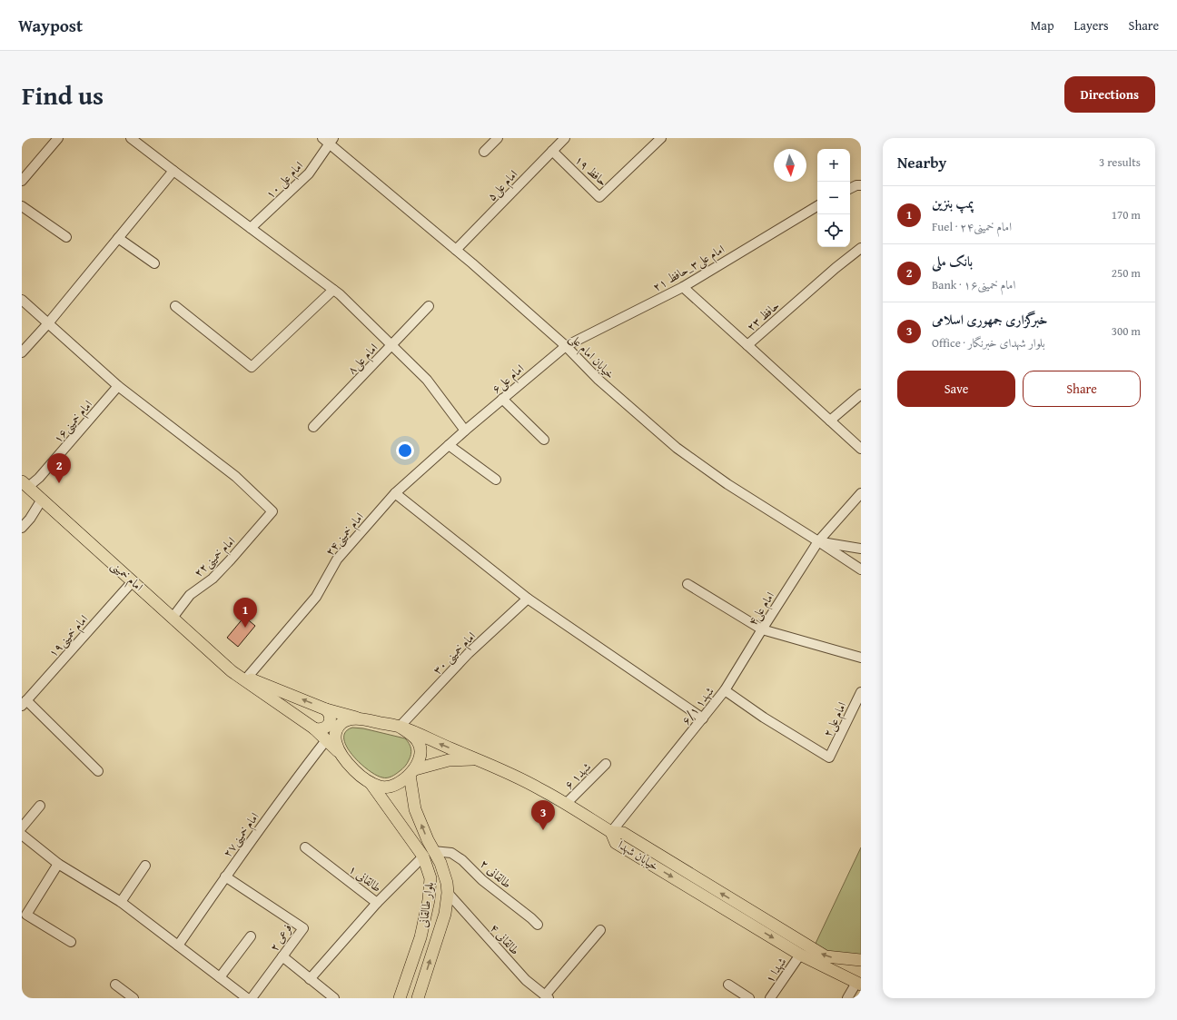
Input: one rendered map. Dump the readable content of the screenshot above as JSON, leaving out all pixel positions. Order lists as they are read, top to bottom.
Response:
{
  "streets": {
    "main road": ["امام خمینی", "خیابان شهدا", "بلوار طالقانی"],
    "street": [
      "حافظ ۱۹",
      "امام علی ۱۰",
      "امام علی۵",
      "امام علی۳_حافظ ۲۱",
      "حافظ ۲۳",
      "خیابان امام علی",
      "امام علی۸",
      "امام علی۶",
      "امام خمینی۱۶",
      "امام خمینی۲۴",
      "امام خمینی۲۲",
      "امام علی۴",
      "امام خمینی۱۹",
      "امام خمینی ۳۰",
      "شهد۱ ۶/۱",
      "امام علی۲",
      "شهد۱ ۶",
      "امام خمینی۲۷",
      "طالقانی ۲",
      "طالقانی ۱",
      "فرعی ۲",
      "طالقانی ۴",
      "شهدا ۱"
    ]
  },
  "crossings": [
    ["حافظ ۱۹", "امام علی۵"],
    ["امام علی ۱۰", "خیابان امام علی"],
    ["امام علی۵", "خیابان امام علی"],
    ["امام علی۳_حافظ ۲۱", "حافظ ۲۳"],
    ["امام علی۳_حافظ ۲۱", "خیابان امام علی"],
    ["امام علی۳_حافظ ۲۱", "امام علی۶"],
    ["خیابان امام علی", "امام علی۶"],
    ["خیابان امام علی", "امام علی۴"],
    ["امام علی۶", "امام خمینی۲۴"],
    ["امام خمینی۱۶", "امام خمینی۲۲"],
    ["امام خمینی۱۶", "امام خمینی"],
    ["امام خمینی۲۴", "امام خمینی"],
    ["امام خمینی۲۲", "امام خمینی"],
    ["امام خمینی", "امام خمینی۱۹"],
    ["امام خمینی", "امام خمینی ۳۰"],
    ["امام خمینی", "امام خمینی۲۷"],
    ["امام خمینی", "خیابان شهدا"],
    ["امام خمینی", "بلوار طالقانی"],
    ["امام علی۴", "شهد۱ ۶/۱"],
    ["امام خمینی ۳۰", "خیابان شهدا"],
    ["امام خمینی ۳۰", "بلوار طالقانی"],
    ["شهد۱ ۶/۱", "امام علی۲"],
    ["شهد۱ ۶/۱", "خیابان شهدا"],
    ["شهد۱ ۶", "خیابان شهدا"],
    ["امام خمینی۲۷", "فرعی ۲"],
    ["خیابان شهدا", "بلوار طالقانی"],
    ["خیابان شهدا", "شهدا ۱"],
    ["طالقانی ۲", "طالقانی ۱"],
    ["طالقانی ۲", "بلوار طالقانی"],
    ["طالقانی ۱", "بلوار طالقانی"],
    ["بلوار طالقانی", "طالقانی ۴"]
  ],
  "north": "bottom",
  "page": {
    "header": "Waypost",
    "nav": ["Map", "Layers", "Share"],
    "title": "Find us",
    "buttons": [
      "Directions",
      ["Save", "Share"]
    ],
    "heading": ["Nearby", "3 results"],
    "map_buttons": ["+", "−"],
    "list": [
      {
        "mark": "1",
        "name": "پمپ بنزین",
        "note": "Fuel · امام خمینی۲۴",
        "value": "170 m"
      },
      {
        "mark": "2",
        "name": "بانک ملی",
        "note": "Bank · امام خمینی۱۶",
        "value": "250 m"
      },
      {
        "mark": "3",
        "name": "خبرگزاری جمهوری اسلامی",
        "note": "Office · بلوار شهدای خبرنگار",
        "value": "300 m"
      }
    ],
    "pins": ["2", "1", "3"]
  }
}
